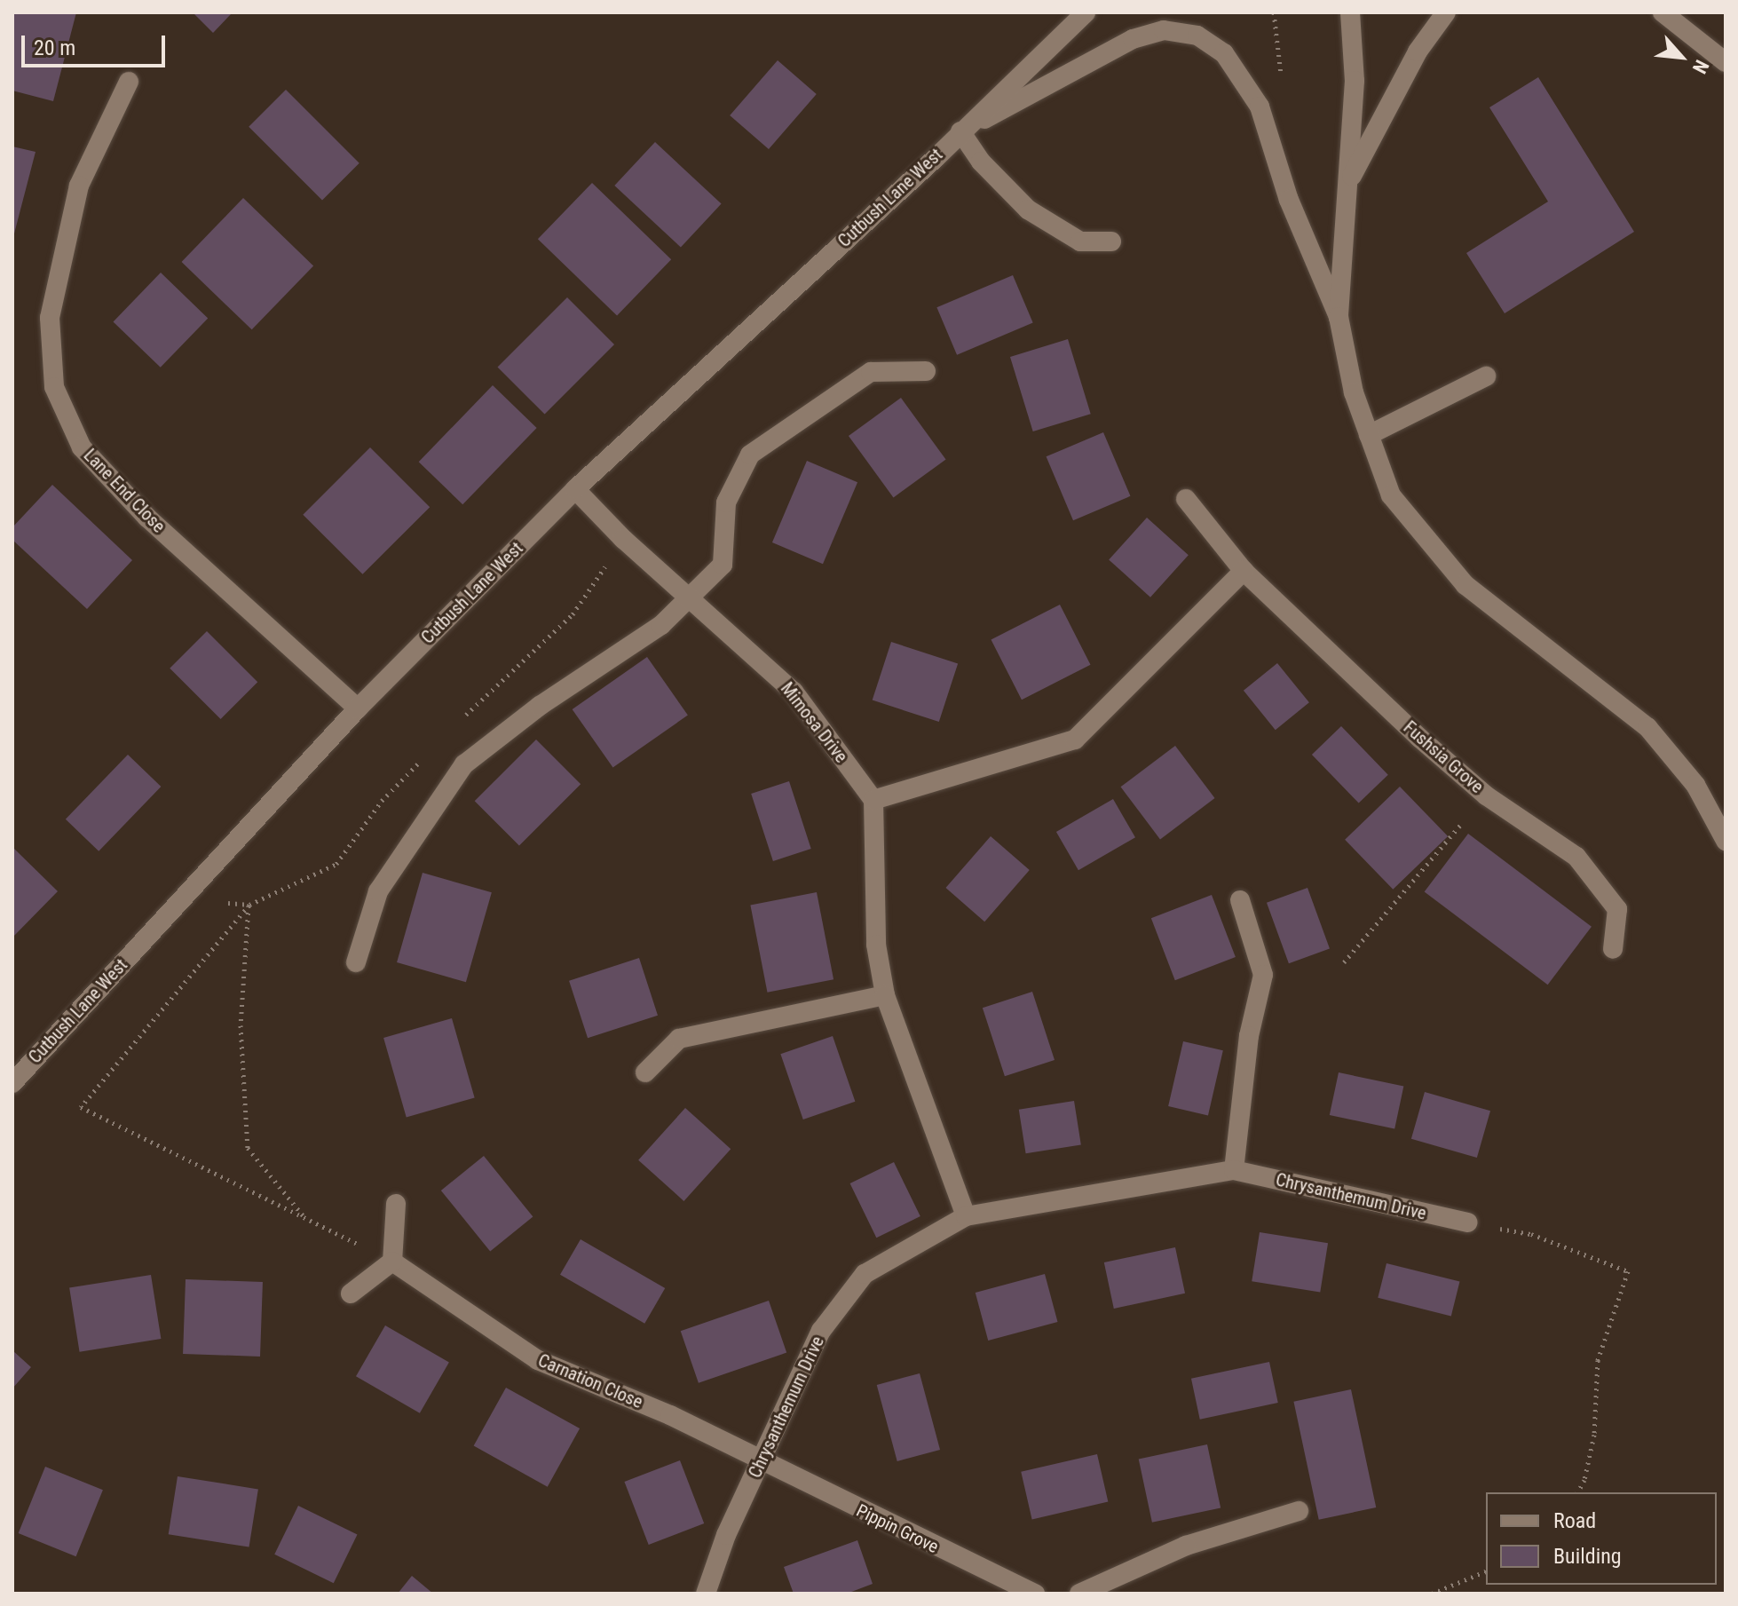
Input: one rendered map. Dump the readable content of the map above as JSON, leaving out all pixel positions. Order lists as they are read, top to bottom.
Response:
{
  "streets": {
    "street": [
      "Cutbush Lane West",
      "Lane End Close",
      "Mimosa Drive",
      "Fushsia Grove",
      "Chrysanthemum Drive",
      "Carnation Close",
      "Pippin Grove"
    ]
  },
  "crossings": [
    ["Cutbush Lane West", "Lane End Close"],
    ["Cutbush Lane West", "Mimosa Drive"],
    ["Chrysanthemum Drive", "Carnation Close"],
    ["Chrysanthemum Drive", "Pippin Grove"],
    ["Carnation Close", "Pippin Grove"]
  ],
  "legend": ["Road", "Building"],
  "scale_bar": "20 m",
  "north": "bottom right"
}
